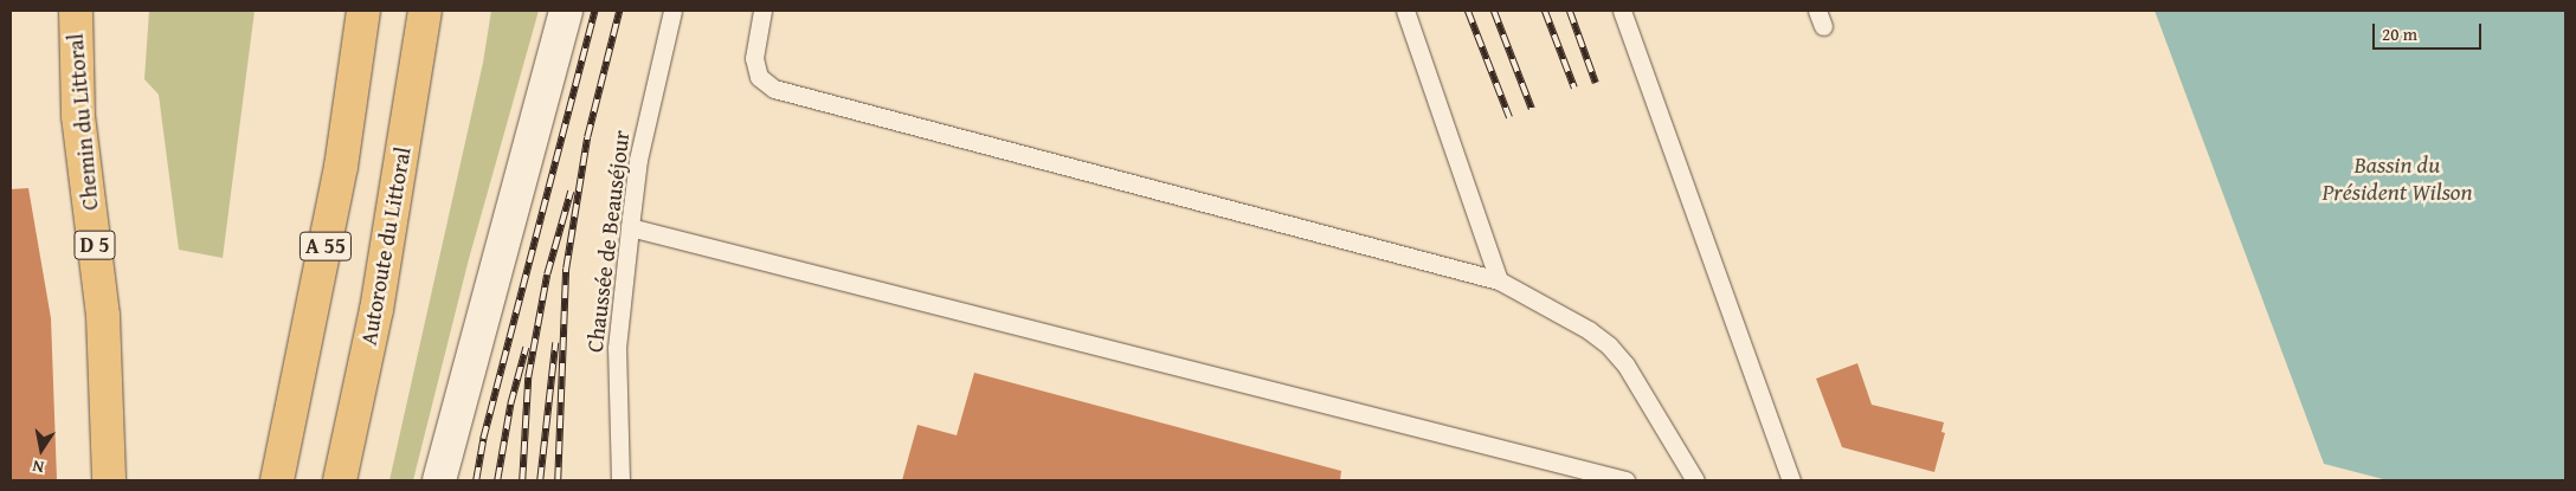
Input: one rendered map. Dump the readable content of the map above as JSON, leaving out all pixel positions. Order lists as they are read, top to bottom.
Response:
{
  "streets": {
    "main road": [
      "Chemin du Littoral",
      "D 5",
      "A 55",
      "Autoroute du Littoral"
    ],
    "lane": ["Chaussée de Beauséjour"]
  },
  "water": ["Bassin du Président Wilson"],
  "scale_bar": "20 m",
  "north": "bottom"
}
